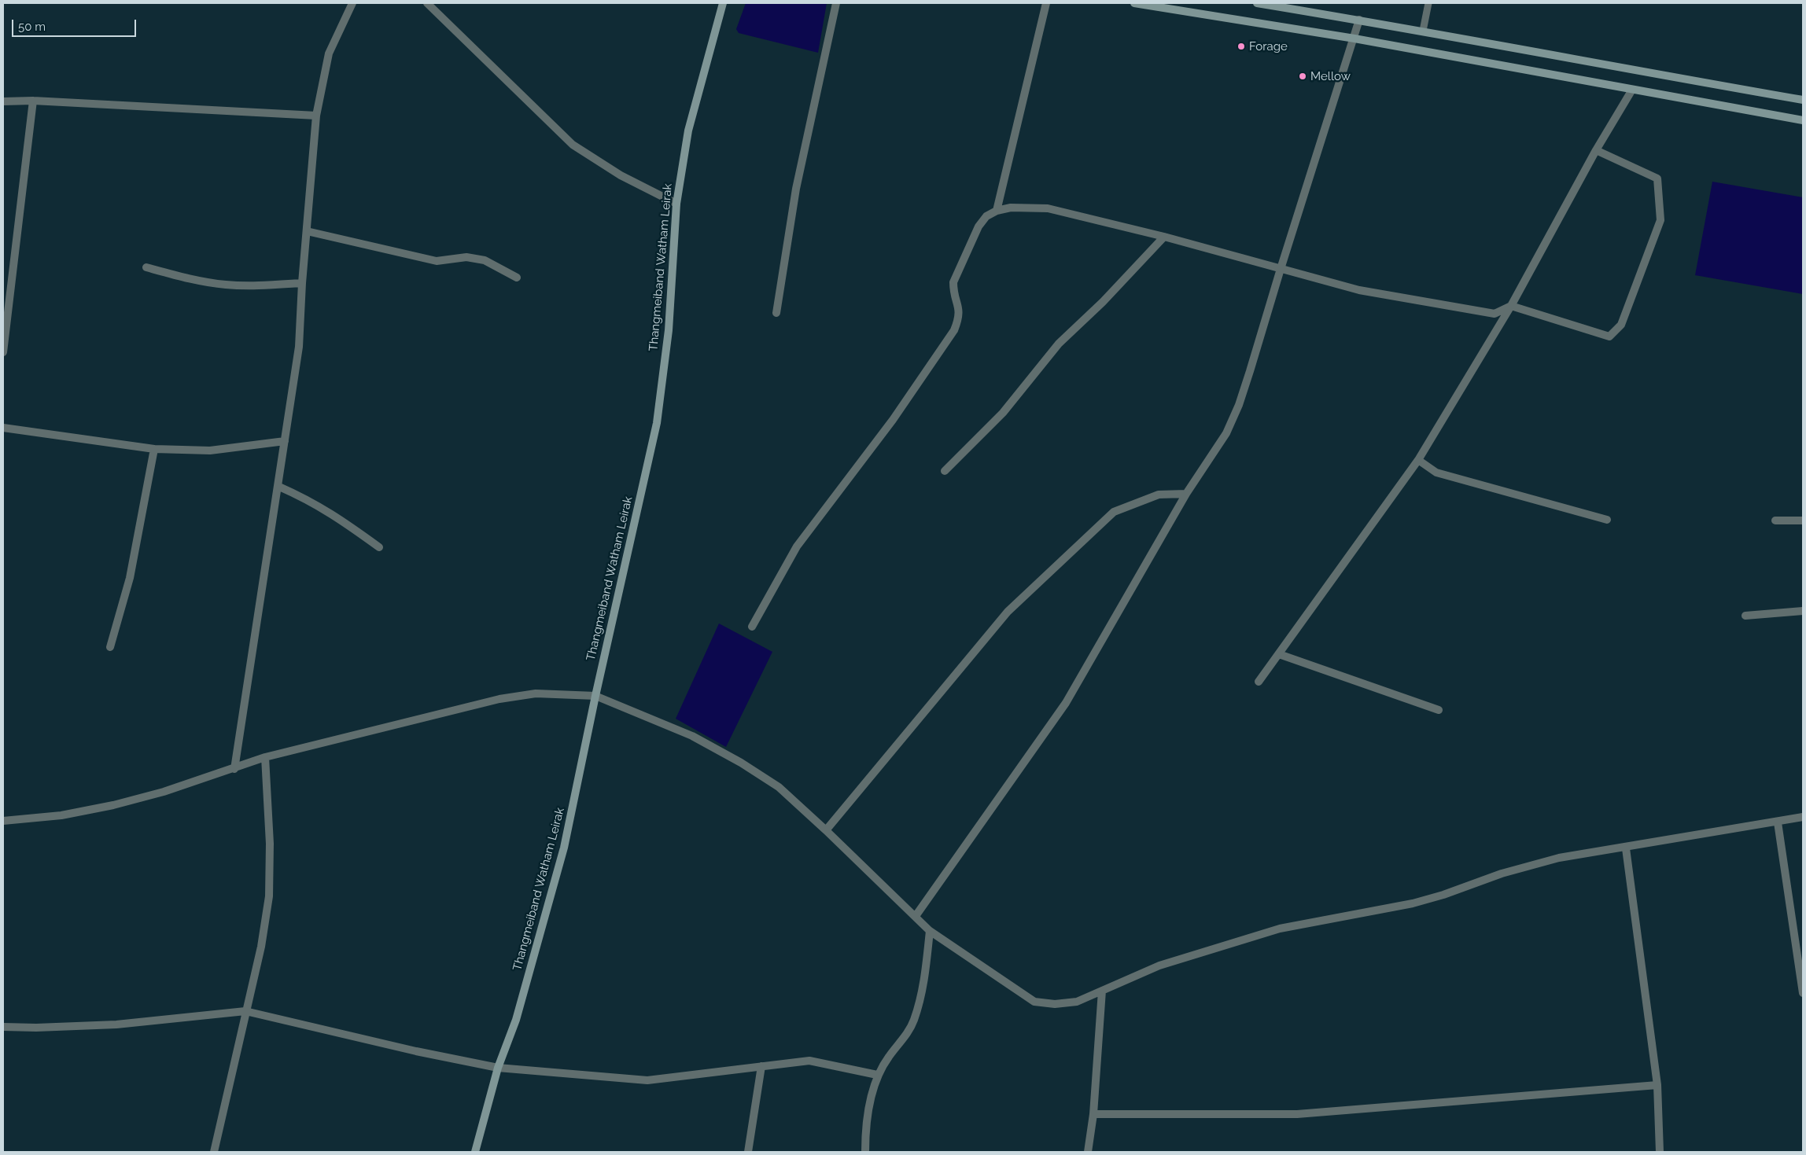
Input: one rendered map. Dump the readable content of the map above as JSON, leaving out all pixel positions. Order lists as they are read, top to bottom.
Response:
{
  "streets": {
    "main road": ["Thangmeiband Watham Leirak"]
  },
  "places": ["Forage", "Mellow"],
  "scale_bar": "50 m"
}
